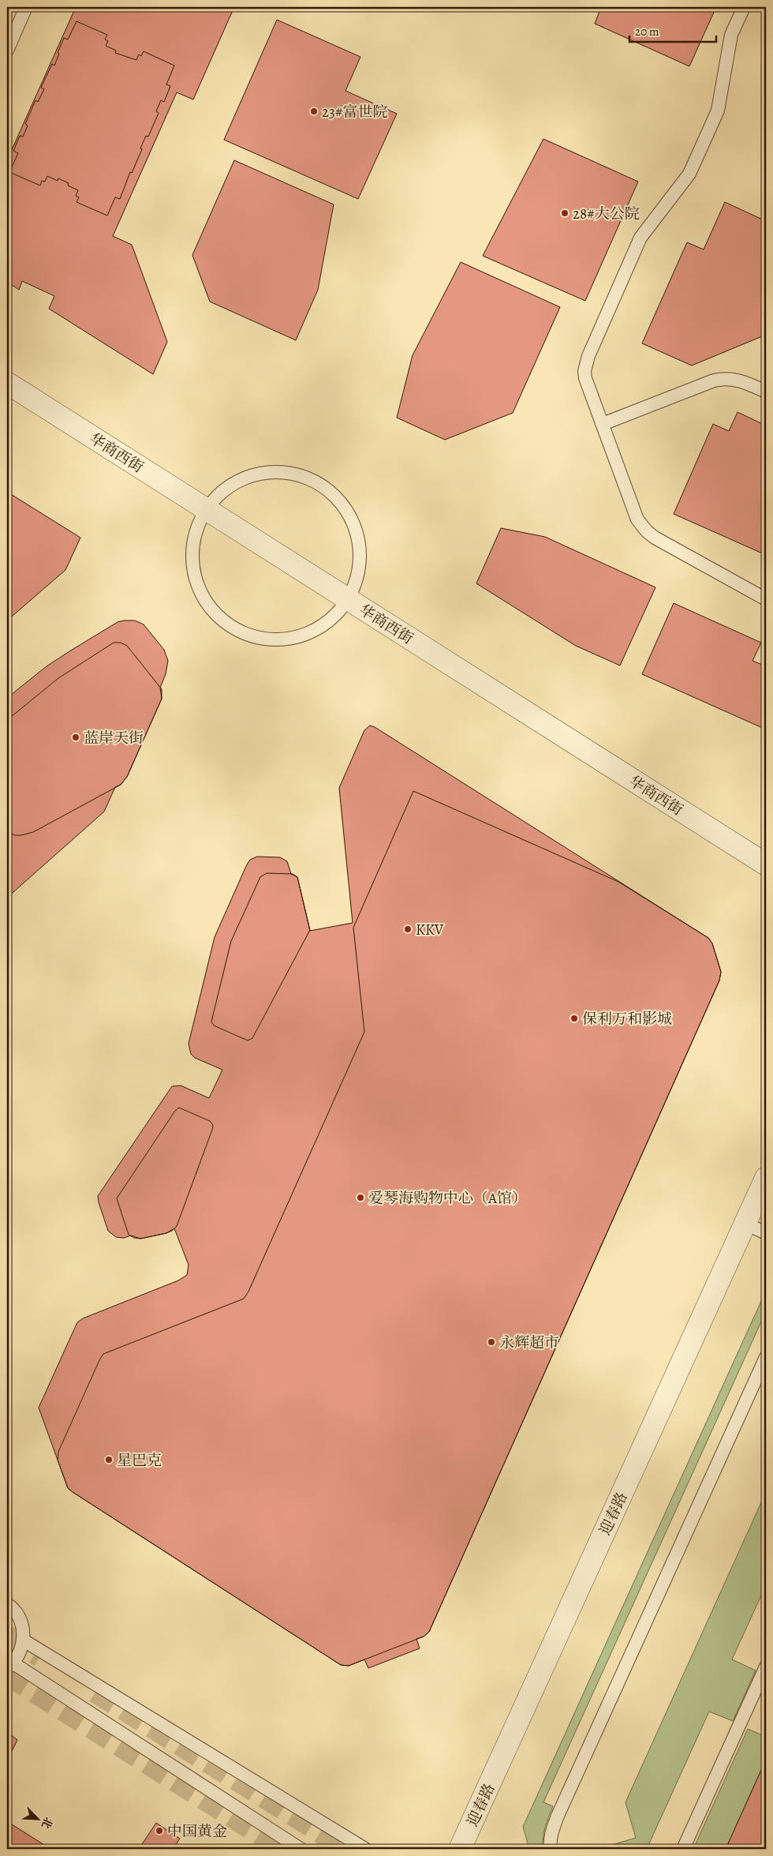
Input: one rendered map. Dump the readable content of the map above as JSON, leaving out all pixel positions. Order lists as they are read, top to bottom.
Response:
{
  "streets": {
    "street": ["华商西街", "迎春路"]
  },
  "places": [
    "23#富世院",
    "28#大公院",
    "蓝岸天街",
    "KKV",
    "保利万和影城",
    "爱琴海购物中心（A馆）",
    "永辉超市",
    "星巴克",
    "中国黄金"
  ],
  "scale_bar": "20 m",
  "north": "bottom right"
}
